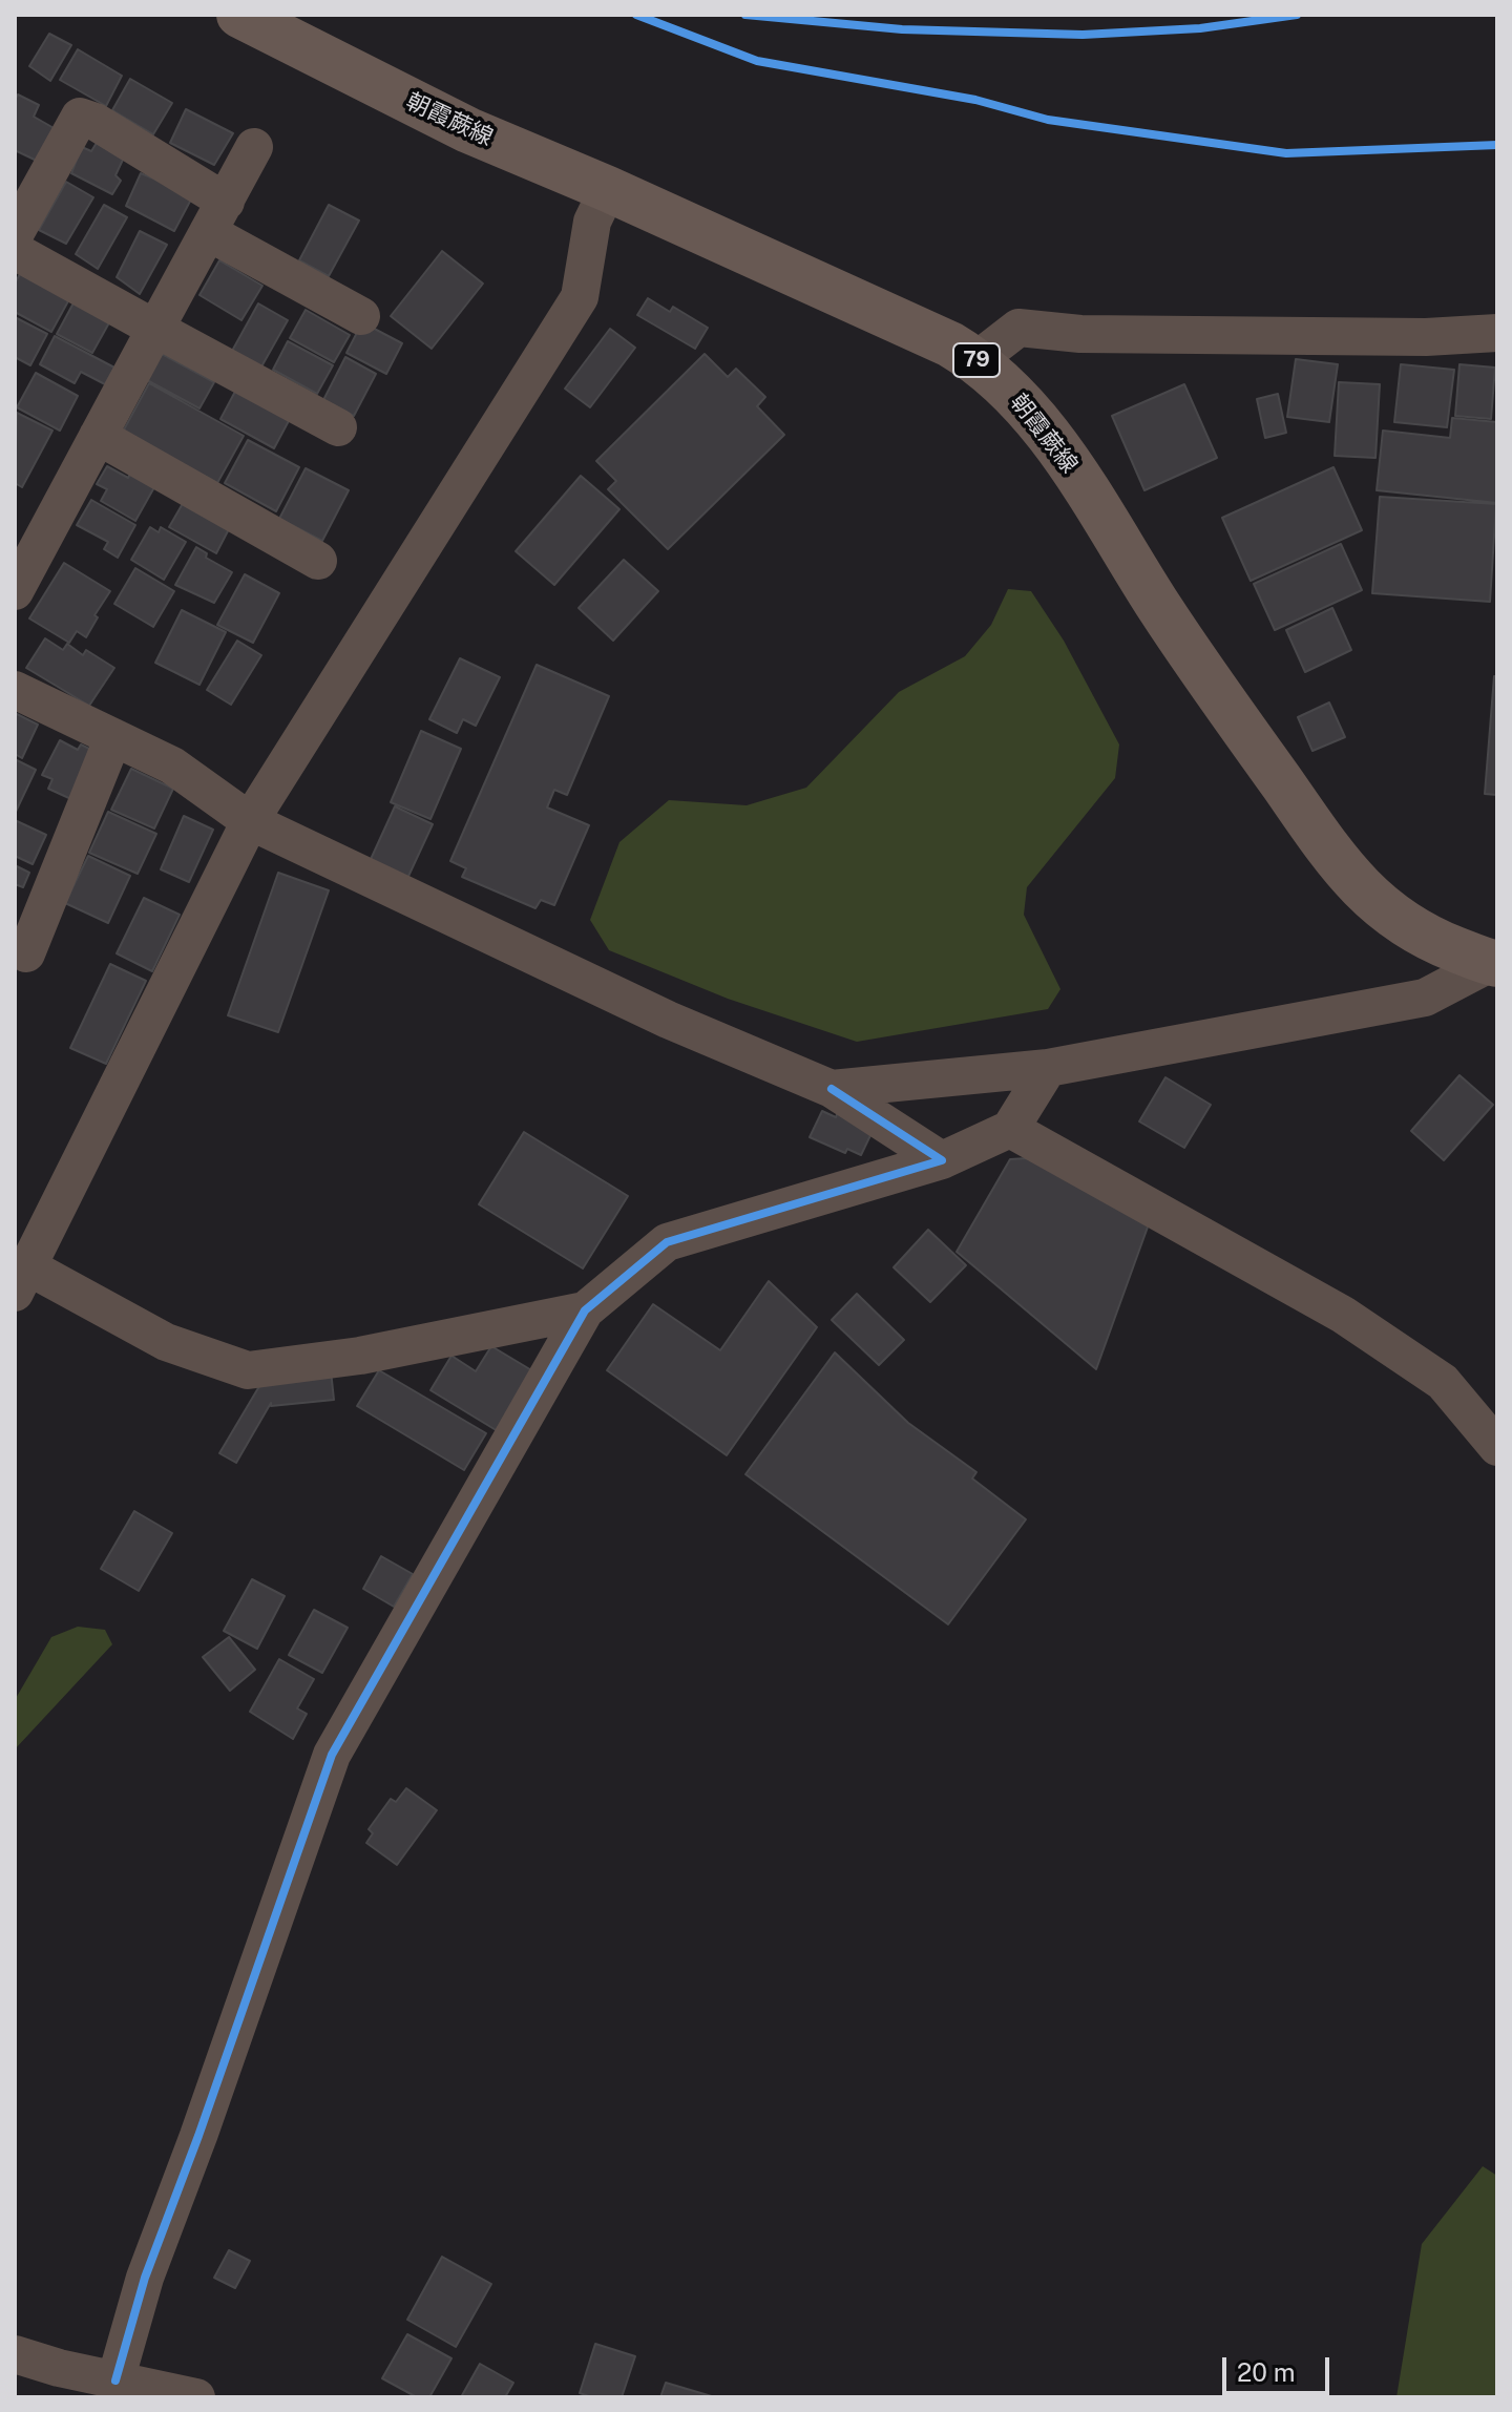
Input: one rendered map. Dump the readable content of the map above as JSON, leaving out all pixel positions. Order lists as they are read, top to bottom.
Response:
{
  "streets": {
    "main road": ["朝霞蕨線", "79"]
  },
  "scale_bar": "20 m"
}
